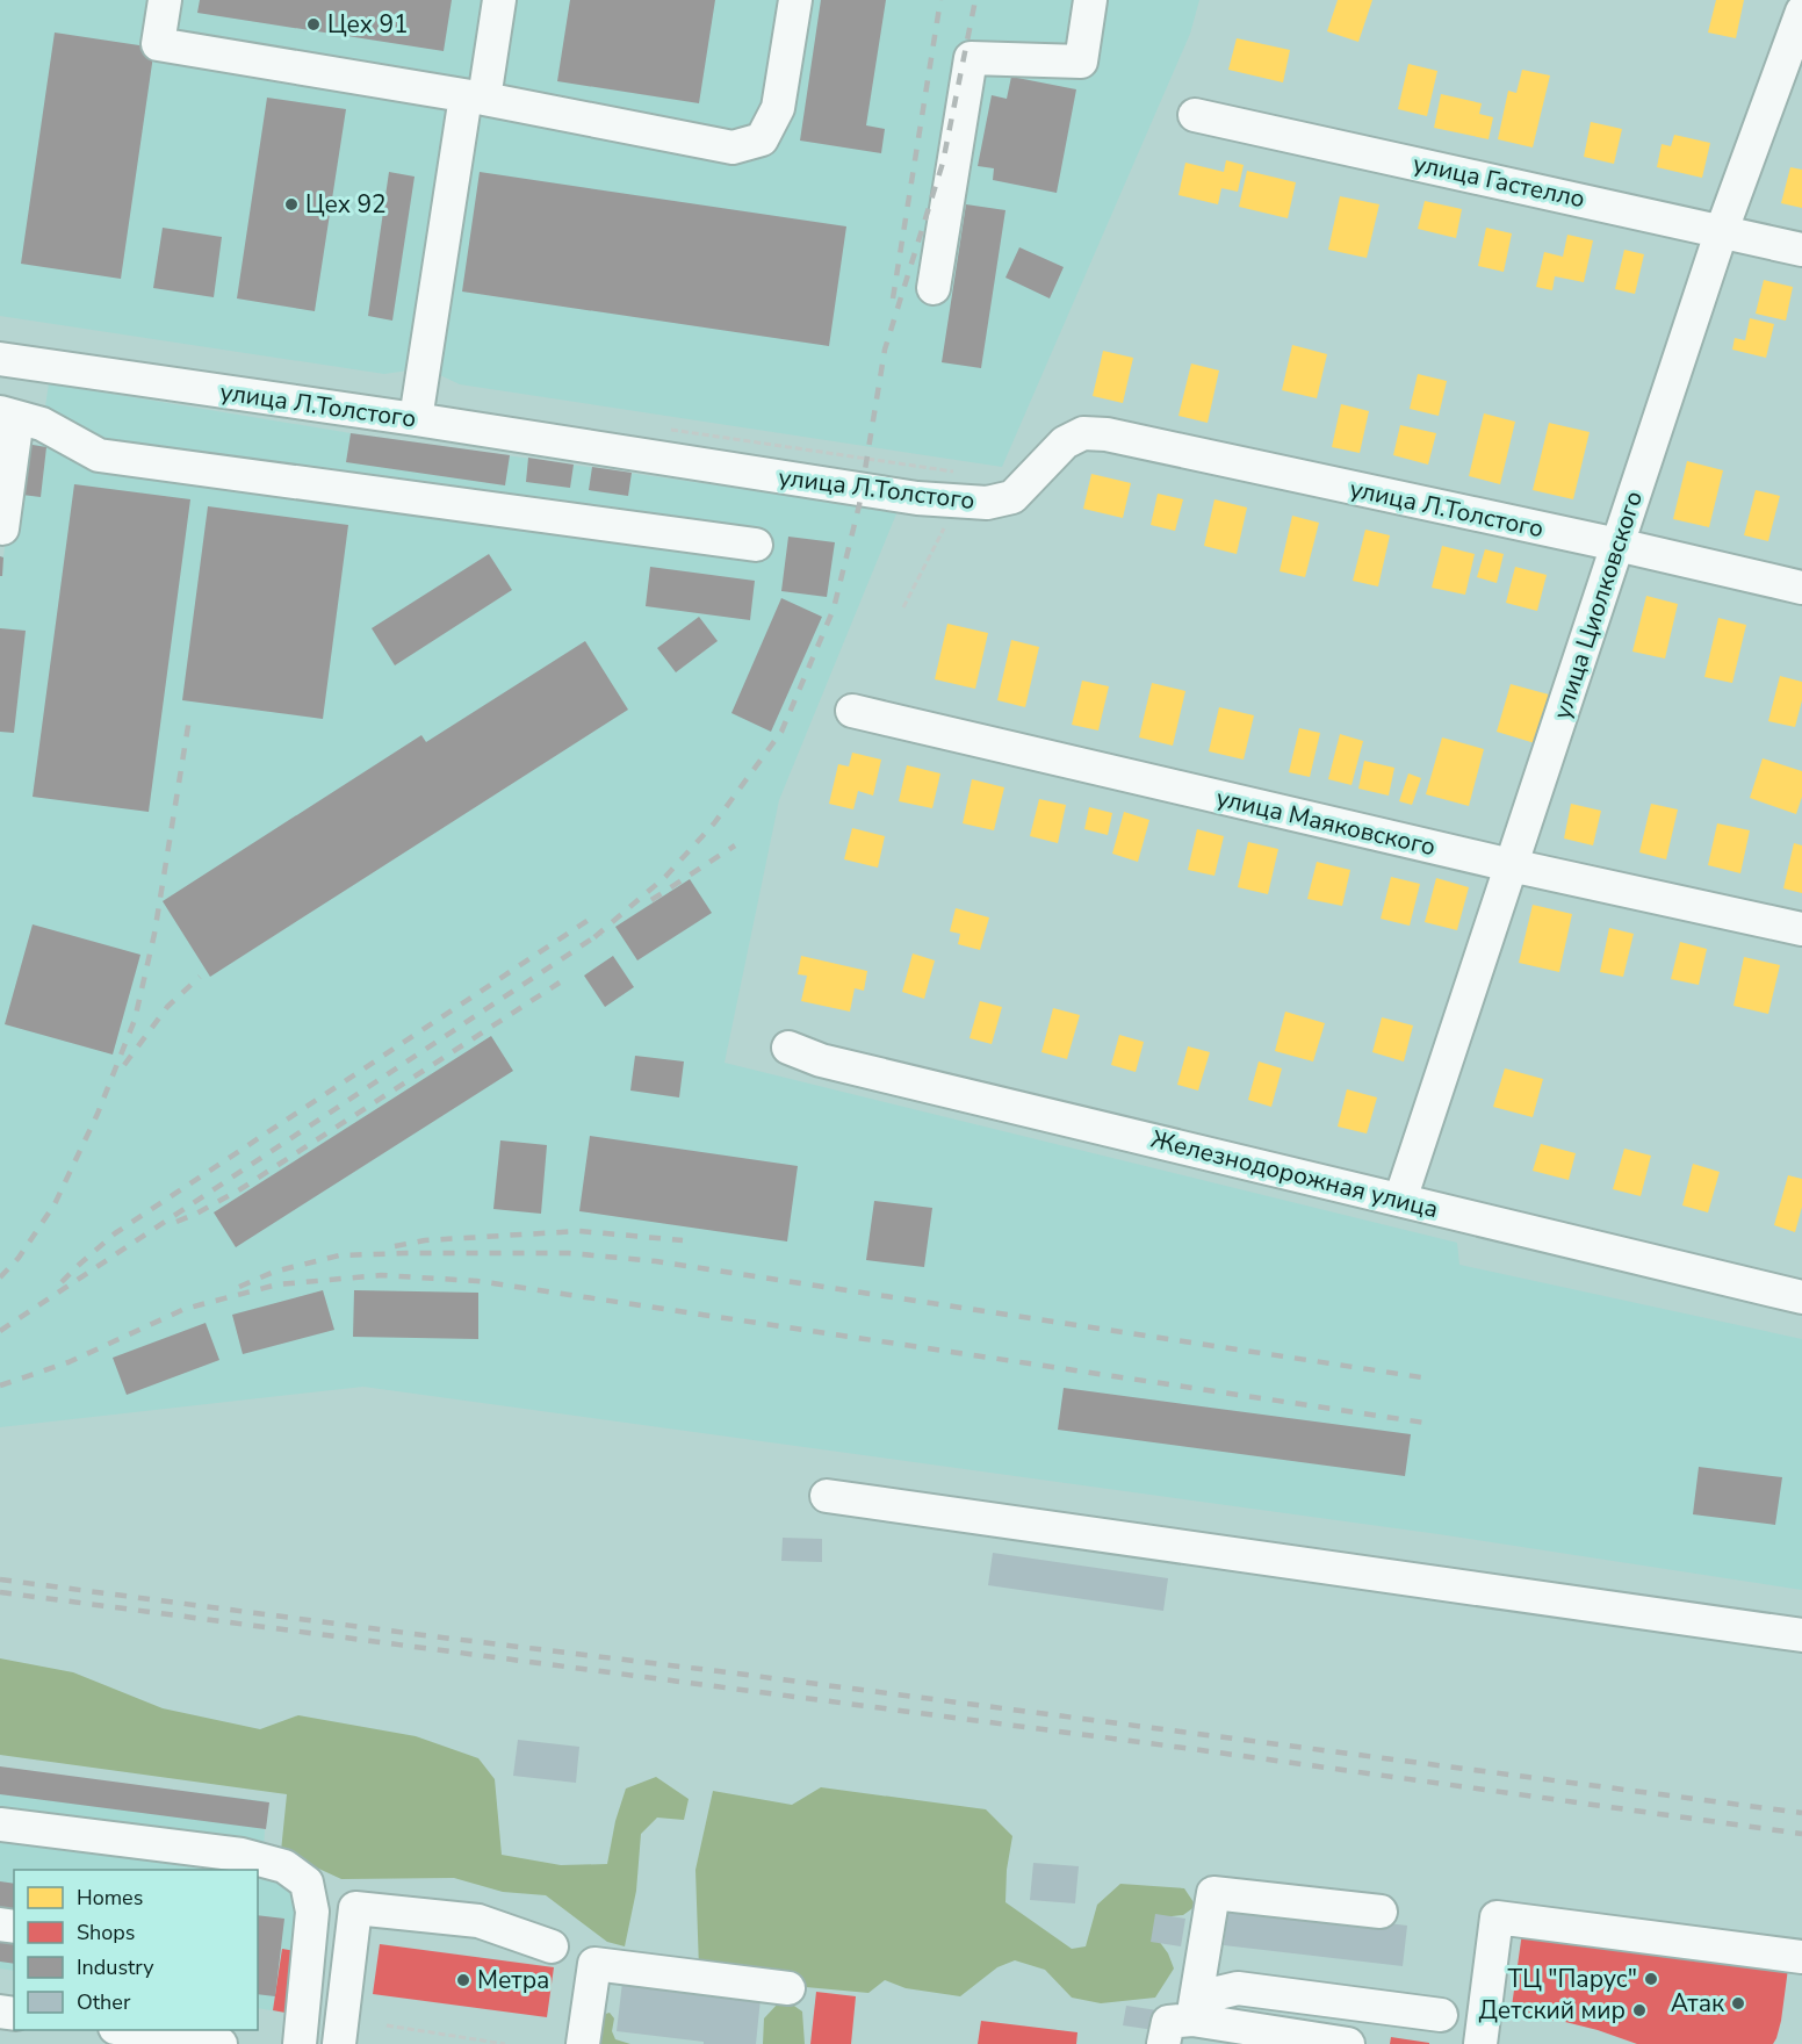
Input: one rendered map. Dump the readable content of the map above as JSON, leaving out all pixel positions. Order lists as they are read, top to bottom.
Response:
{
  "streets": {
    "street": [
      "улица Гастелло",
      "улица Л.Толстого",
      "улица Циолковского",
      "улица Маяковского",
      "Железнодорожная улица"
    ]
  },
  "crossings": [
    ["улица Гастелло", "улица Циолковского"],
    ["улица Л.Толстого", "улица Циолковского"],
    ["улица Циолковского", "улица Маяковского"],
    ["улица Циолковского", "Железнодорожная улица"]
  ],
  "places": [
    "Цех 91",
    "Цех 92",
    "ТЦ \"Парус\"",
    "Метра",
    "Атак",
    "Детский мир"
  ],
  "legend": [
    "Homes",
    "Shops",
    "Industry",
    "Other"
  ]
}
